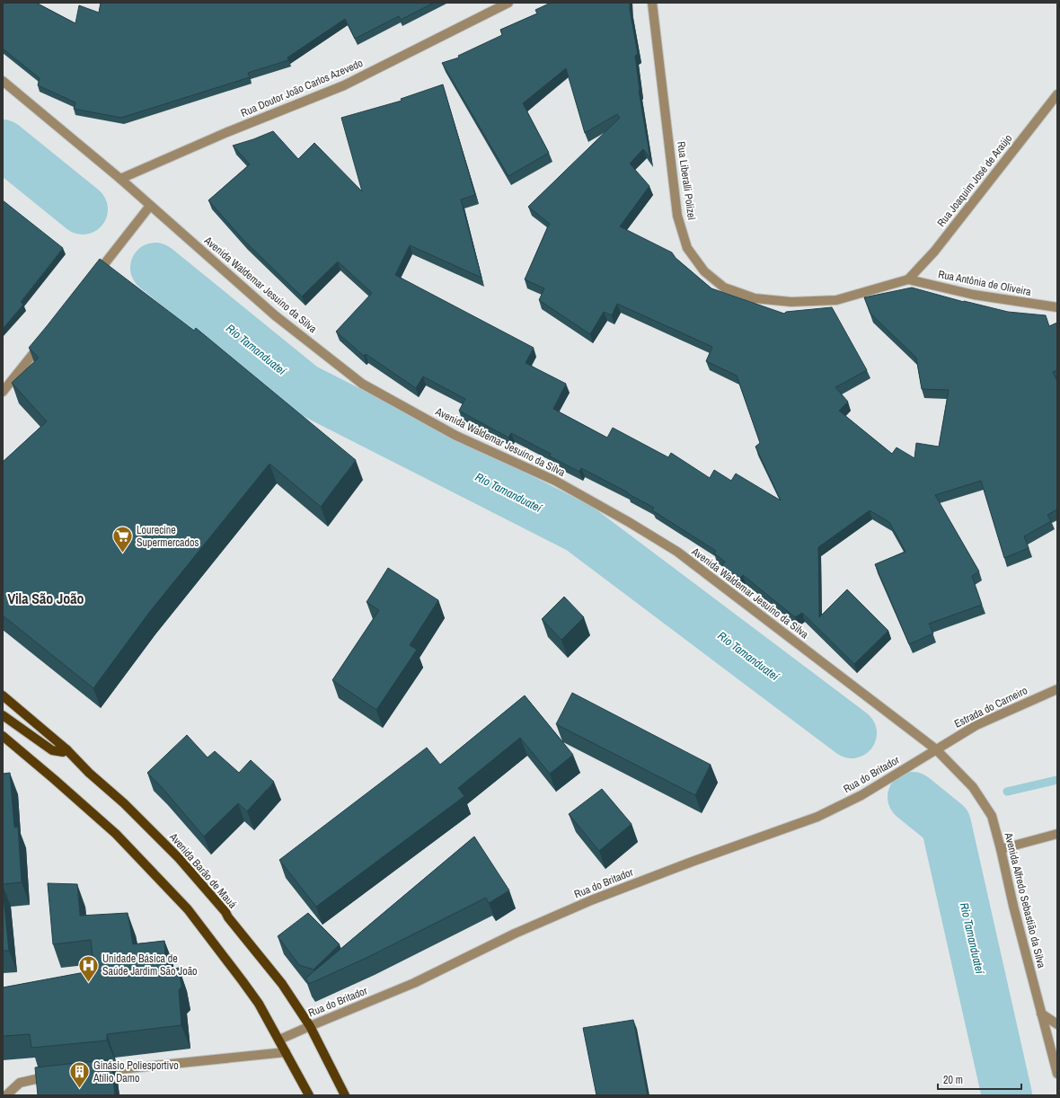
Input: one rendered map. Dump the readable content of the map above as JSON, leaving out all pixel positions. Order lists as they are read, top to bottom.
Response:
{
  "streets": {
    "main road": ["Avenida Barão de Mauá"],
    "street": [
      "Rua Doutor João Carlos Azevedo",
      "Rua Liberalli Polizel",
      "Rua Joaquim José de Araújo",
      "Rua Antônia de Oliveira",
      "Avenida Waldemar Jesuíno da Silva",
      "Estrada do Carneiro",
      "Rua do Britador",
      "Avenida Alfredo Sebastião da Silva"
    ]
  },
  "crossings": [
    ["Rua Doutor João Carlos Azevedo", "Avenida Waldemar Jesuíno da Silva"],
    ["Rua Liberalli Polizel", "Rua Joaquim José de Araújo"],
    ["Rua Liberalli Polizel", "Rua Antônia de Oliveira"],
    ["Rua Joaquim José de Araújo", "Rua Antônia de Oliveira"],
    ["Avenida Waldemar Jesuíno da Silva", "Estrada do Carneiro"],
    ["Avenida Waldemar Jesuíno da Silva", "Rua do Britador"],
    ["Avenida Waldemar Jesuíno da Silva", "Avenida Alfredo Sebastião da Silva"],
    ["Estrada do Carneiro", "Rua do Britador"],
    ["Estrada do Carneiro", "Avenida Alfredo Sebastião da Silva"],
    ["Rua do Britador", "Avenida Barão de Mauá"],
    ["Rua do Britador", "Avenida Alfredo Sebastião da Silva"]
  ],
  "districts": ["Vila São João"],
  "water": ["Rio Tamanduateí"],
  "places": {
    "supermarket": ["Lourecine Supermercados"],
    "hospital": ["Unidade Básica de Saúde Jardim São João"],
    "building": ["Ginásio Poliesportivo Atílio Damo"]
  },
  "scale_bar": "20 m"
}
